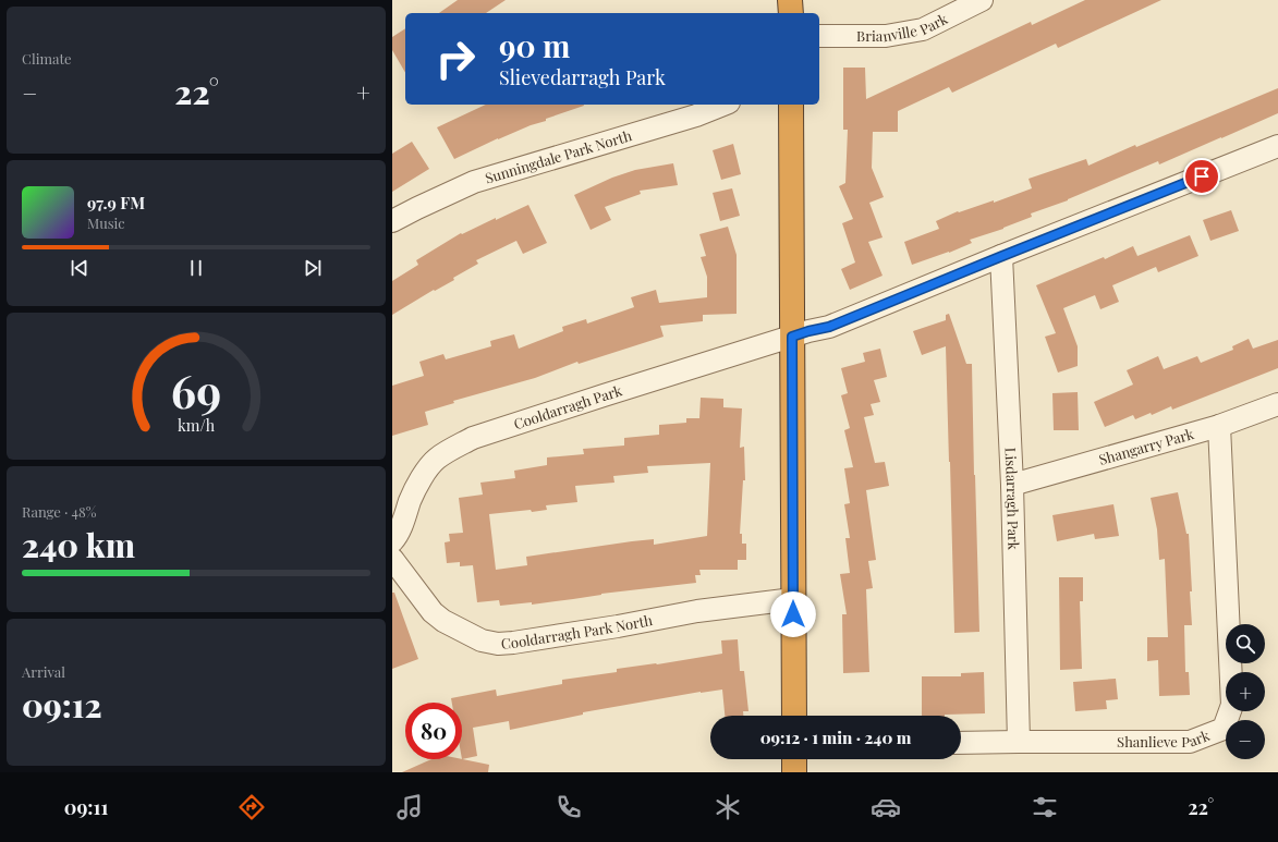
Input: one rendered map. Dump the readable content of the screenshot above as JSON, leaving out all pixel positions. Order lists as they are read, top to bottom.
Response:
{
  "streets": {
    "street": [
      "Brianville Park",
      "Sunningdale Park North",
      "Cooldarragh Park",
      "Shangarry Park",
      "Lisdarragh Park",
      "Cooldarragh Park North",
      "Shanlieve Park"
    ]
  },
  "crossings": [
    ["Cooldarragh Park", "Lisdarragh Park"],
    ["Shangarry Park", "Lisdarragh Park"],
    ["Shangarry Park", "Shanlieve Park"],
    ["Lisdarragh Park", "Shanlieve Park"]
  ],
  "page": {
    "tile": [
      "Climate",
      ["Range · 48%", "240 km"],
      ["Arrival", "09:12"]
    ],
    "turn": ["90 m", "Slievedarragh Park"],
    "heat": ["−", "22°", "+"],
    "song": ["97.9 FM", "Music"],
    "map_buttons": ["+", "−"],
    "limit": "80",
    "trip": "09:12 · 1 min · 240 m",
    "tabs": ["09:11", "22°"],
    "gauge": ["69", "km/h"]
  }
}
